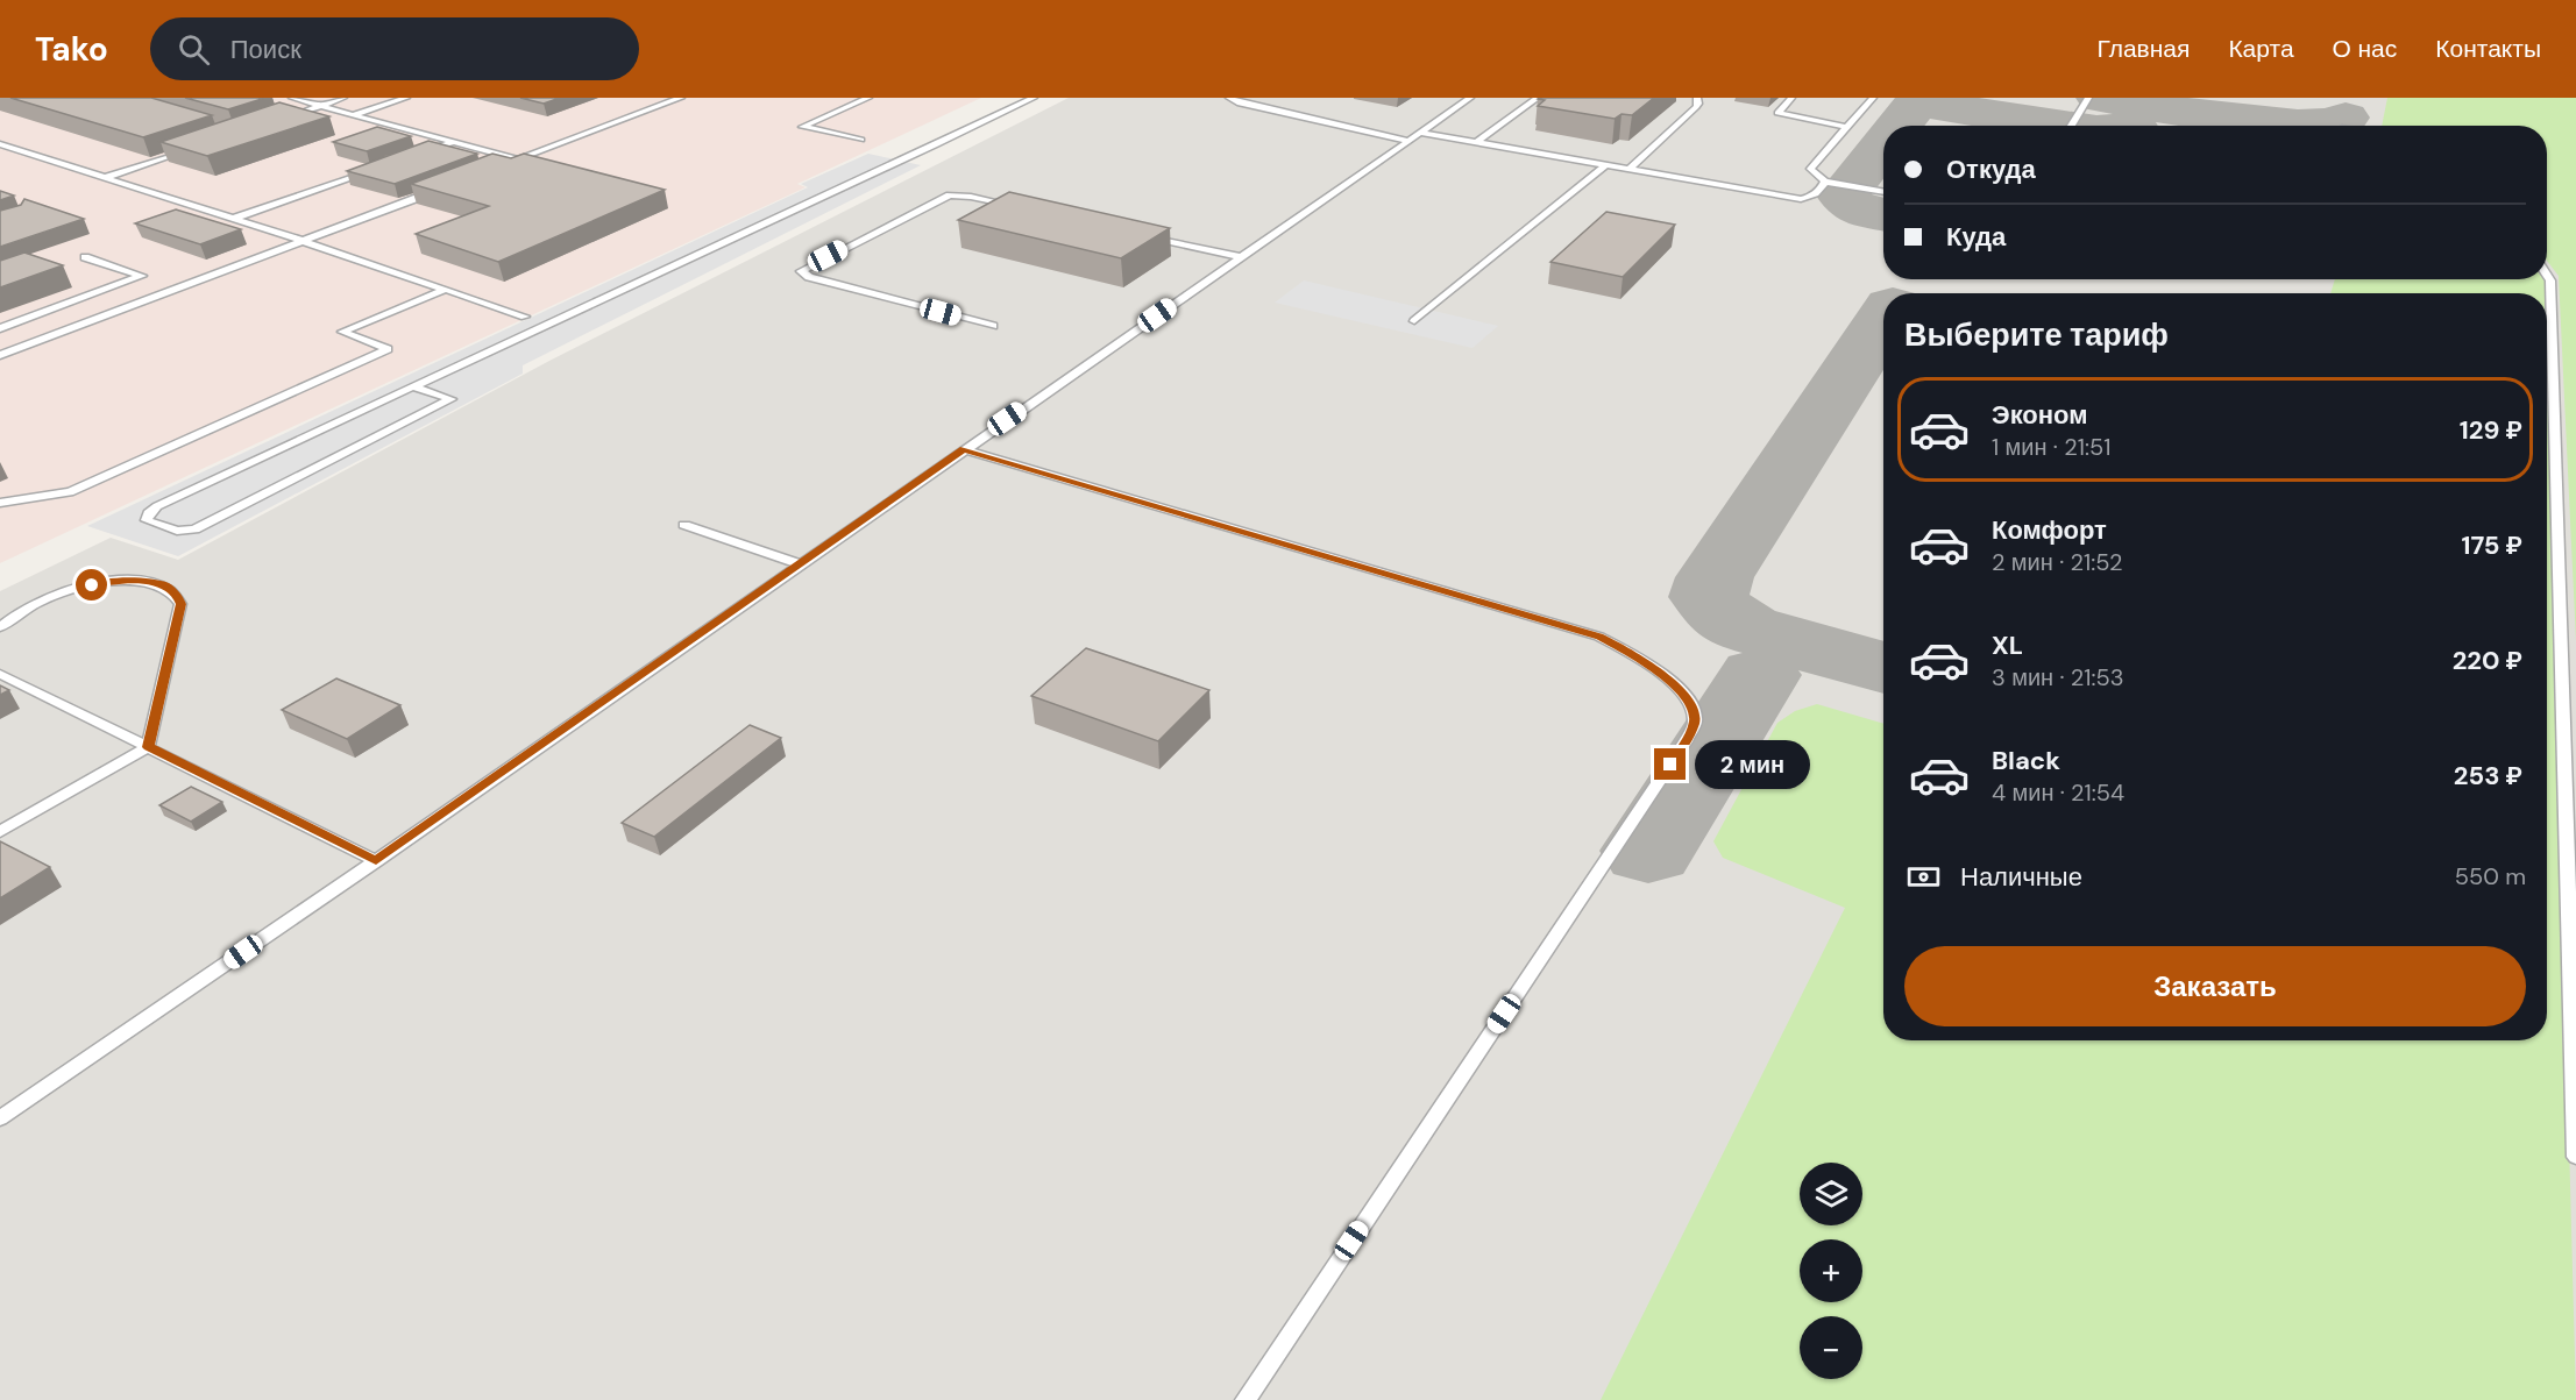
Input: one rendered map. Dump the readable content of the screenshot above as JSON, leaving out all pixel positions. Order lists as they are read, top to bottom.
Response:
{
  "page": {
    "header": "Tako",
    "search": "Поиск",
    "nav": [
      "Главная",
      "Карта",
      "О нас",
      "Контакты"
    ],
    "banner": ["Откуда", "Куда"],
    "heading": "Выберите тариф",
    "list": [
      {
        "name": "Эконом",
        "note": "1 мин · 21:51",
        "value": "129 ₽"
      },
      {
        "name": "Комфорт",
        "note": "2 мин · 21:52",
        "value": "175 ₽"
      },
      {
        "name": "XL",
        "note": "3 мин · 21:53",
        "value": "220 ₽"
      },
      {
        "name": "Black",
        "note": "4 мин · 21:54",
        "value": "253 ₽"
      }
    ],
    "bubble": "2 мин",
    "pay": ["Наличные", "550 m"],
    "buttons": "Заказать",
    "map_buttons": ["+", "−"]
  }
}
